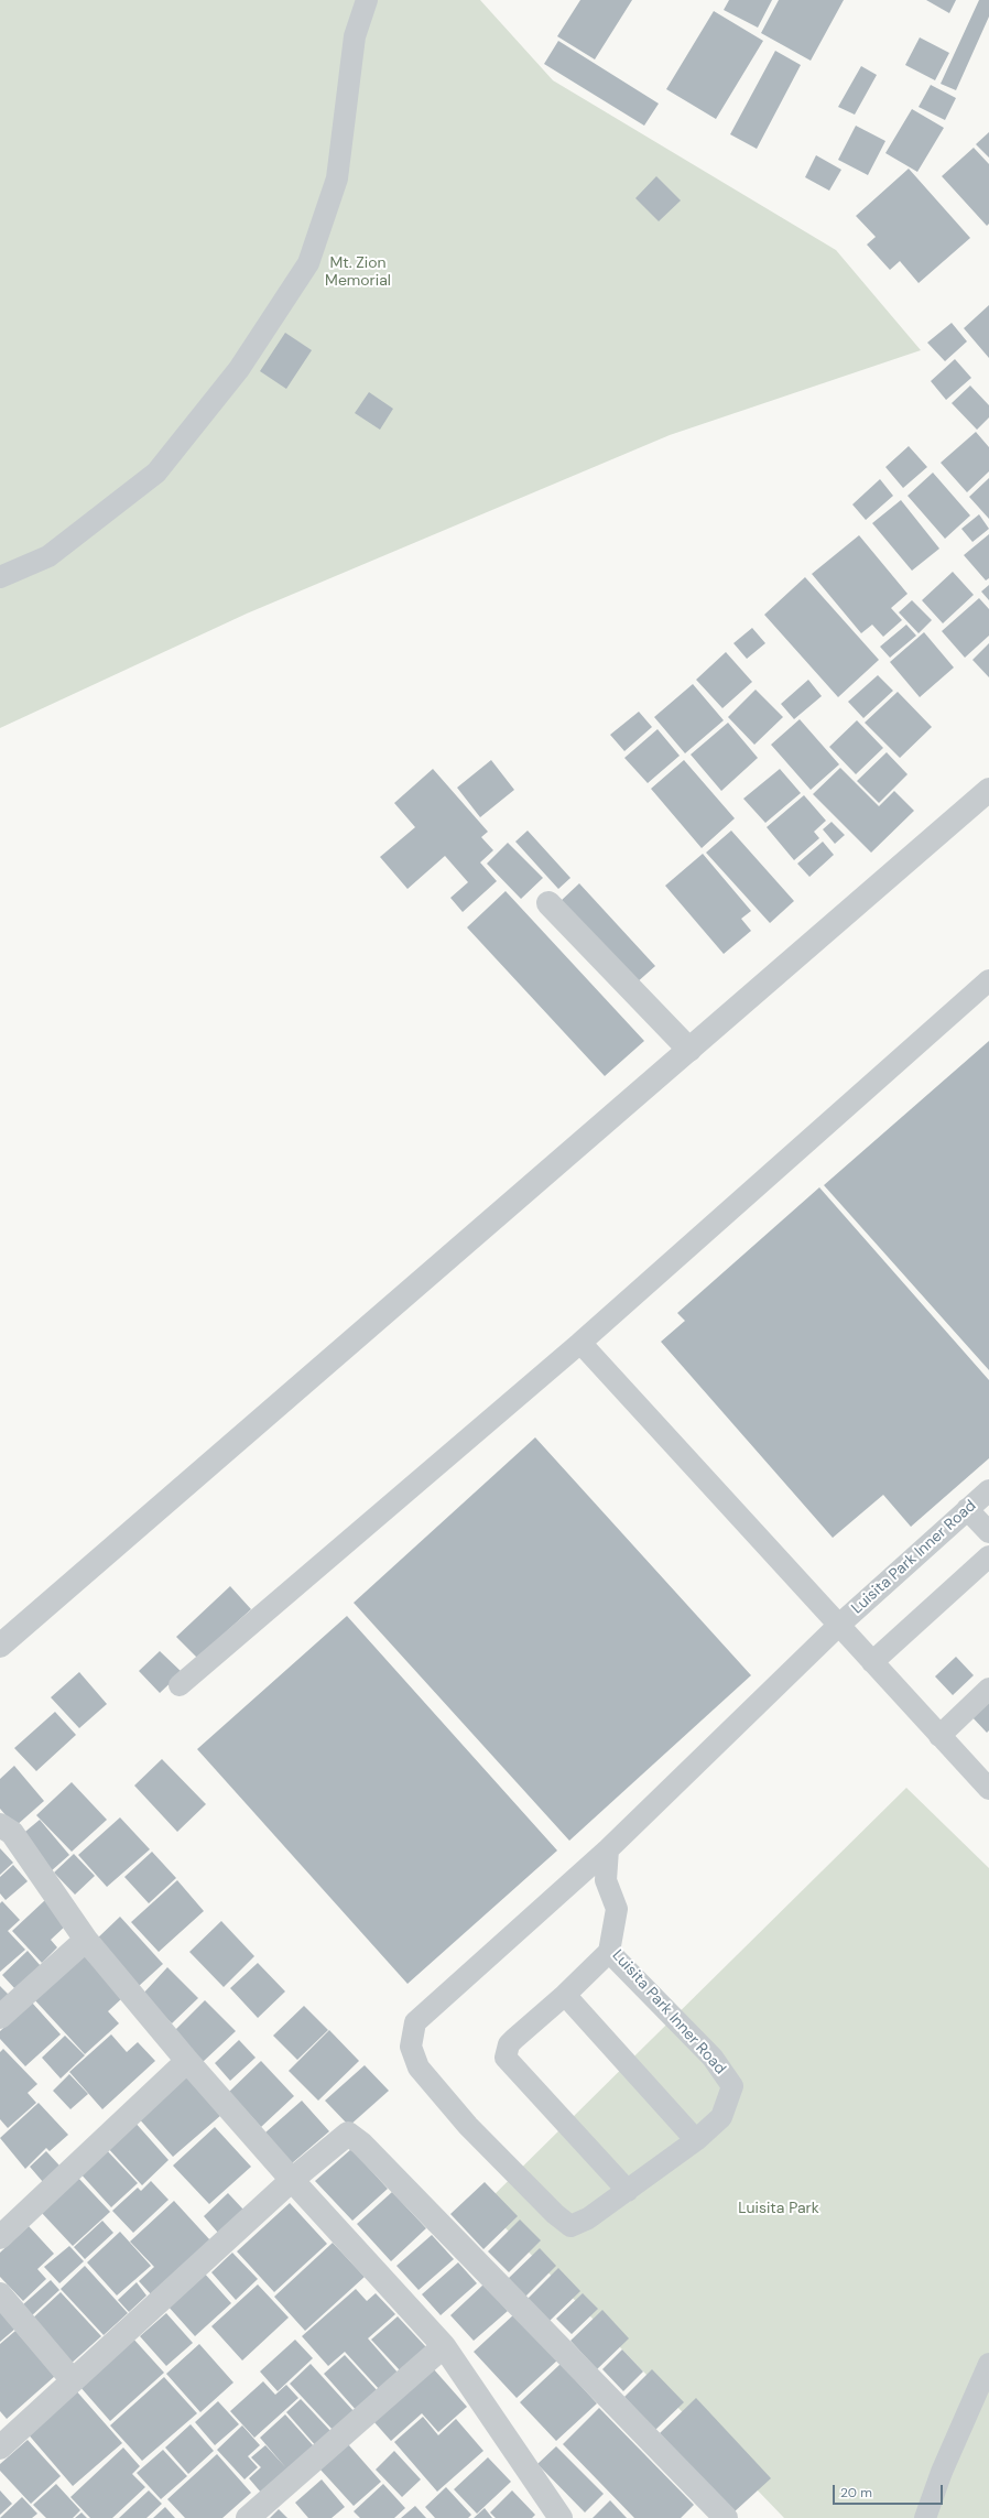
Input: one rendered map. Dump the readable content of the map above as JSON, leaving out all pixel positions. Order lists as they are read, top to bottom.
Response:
{
  "streets": {
    "lane": ["Luisita Park Inner Road"]
  },
  "parks": ["Mt. Zion Memorial", "Luisita Park"],
  "scale_bar": "20 m"
}
